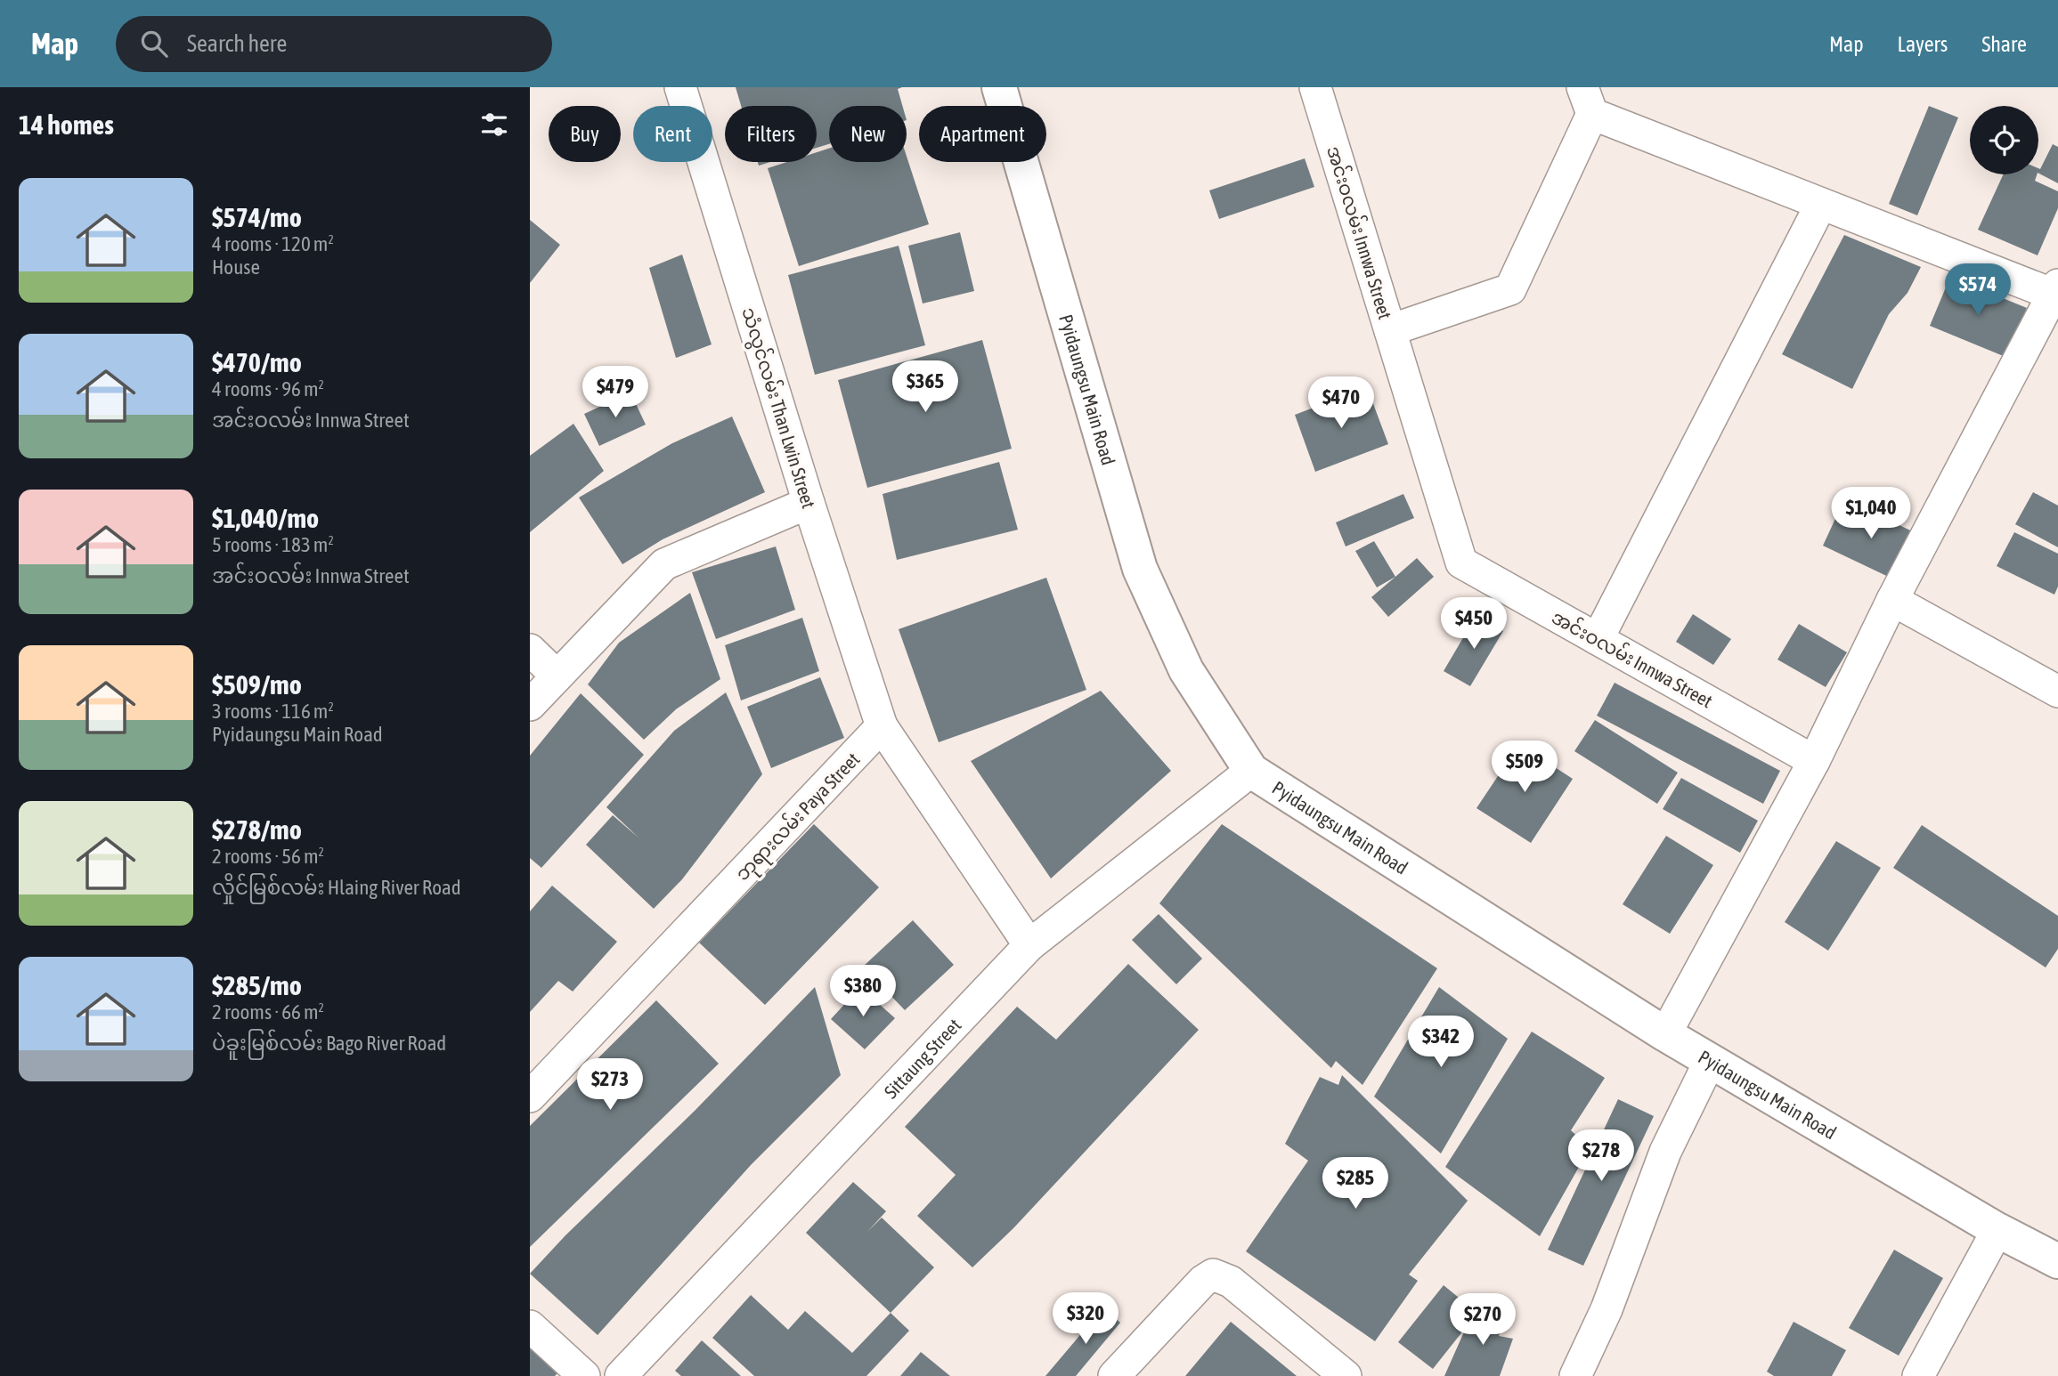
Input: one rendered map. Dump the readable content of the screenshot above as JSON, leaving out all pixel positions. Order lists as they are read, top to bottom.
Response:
{
  "streets": {
    "main road": ["Pyidaungsu Main Road"],
    "street": [
      "အင်းဝလမ်း Innwa Street",
      "သံလွင်လမ်း Than Lwin Street",
      "ဘုရားလမ်း Paya Street",
      "Sittaung Street"
    ]
  },
  "crossings": [
    ["Pyidaungsu Main Road", "Sittaung Street"],
    ["သံလွင်လမ်း Than Lwin Street", "ဘုရားလမ်း Paya Street"]
  ],
  "page": {
    "header": "Map",
    "search": "Search here",
    "nav": ["Map", "Layers", "Share"],
    "heading": "14 homes",
    "chip": [
      "Buy",
      "Rent",
      "Filters",
      "New",
      "Apartment"
    ],
    "list": [
      {
        "name": "$574/mo",
        "note": "4 rooms · 120 m² · House"
      },
      {
        "name": "$470/mo",
        "note": "4 rooms · 96 m² · အင်းဝလမ်း Innwa Street"
      },
      {
        "name": "$1,040/mo",
        "note": "5 rooms · 183 m² · အင်းဝလမ်း Innwa Street"
      },
      {
        "name": "$509/mo",
        "note": "3 rooms · 116 m² · Pyidaungsu Main Road"
      },
      {
        "name": "$278/mo",
        "note": "2 rooms · 56 m² · လှိုင်မြစ်လမ်း Hlaing River Road"
      },
      {
        "name": "$285/mo",
        "note": "2 rooms · 66 m² · ပဲခူးမြစ်လမ်း Bago River Road"
      }
    ],
    "price": [
      "$574",
      "$365",
      "$479",
      "$470",
      "$1,040",
      "$450",
      "$509",
      "$380",
      "$342",
      "$273",
      "$278",
      "$285",
      "$320",
      "$270"
    ]
  }
}
